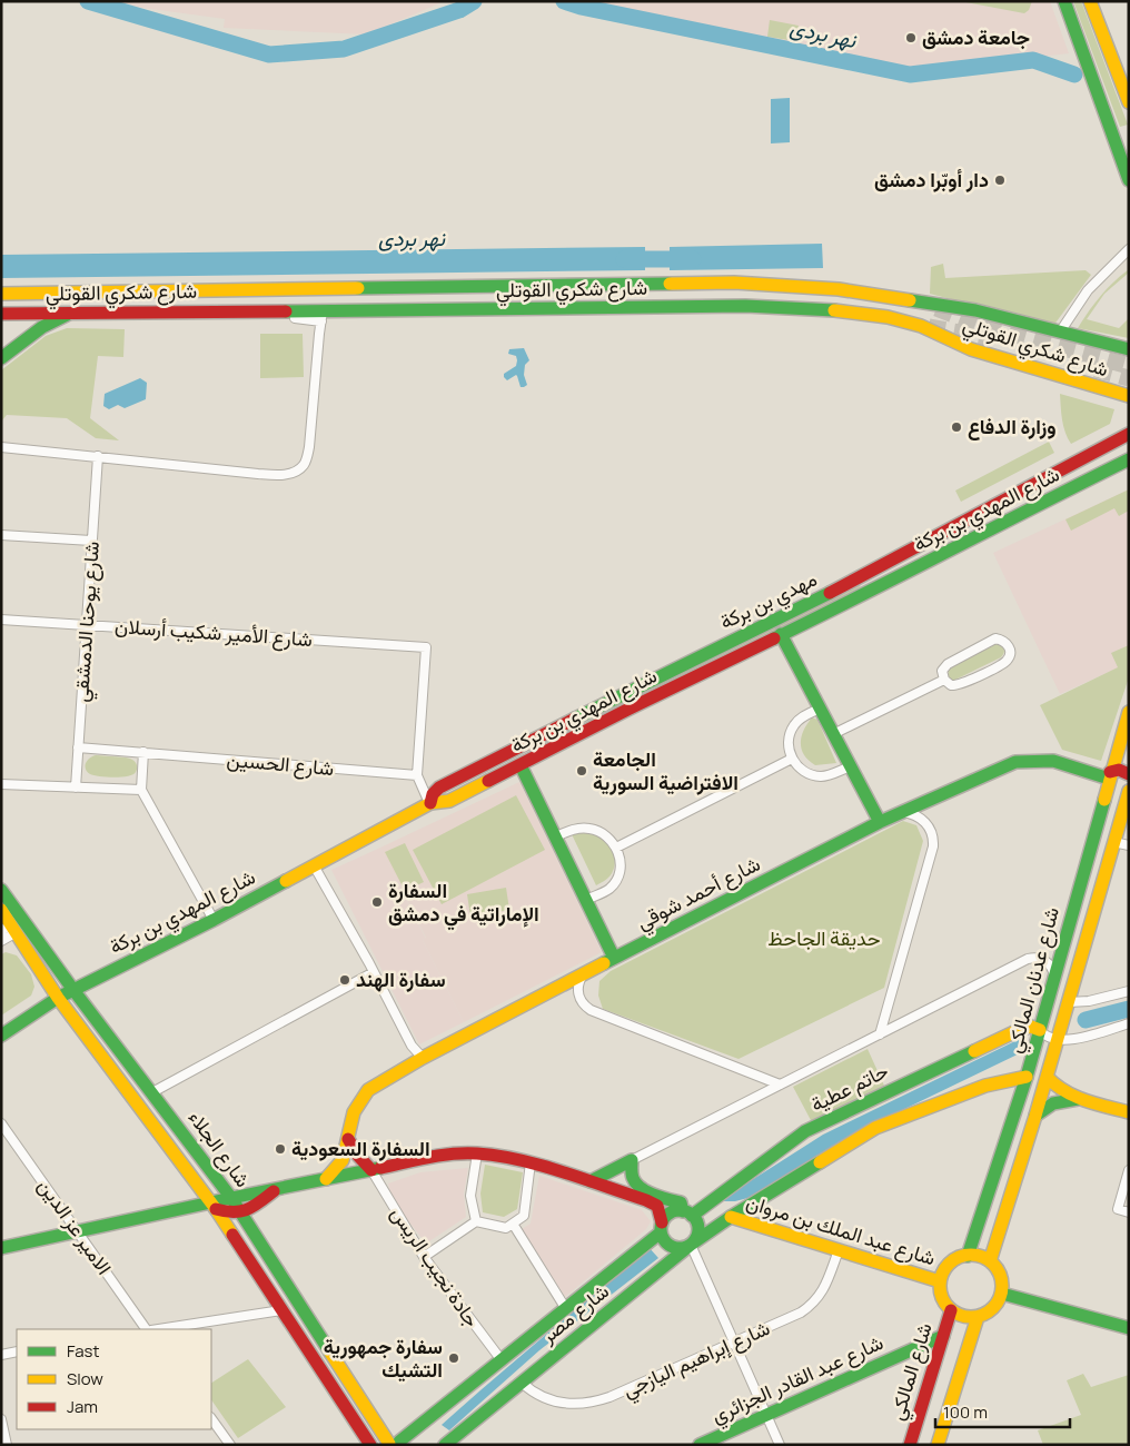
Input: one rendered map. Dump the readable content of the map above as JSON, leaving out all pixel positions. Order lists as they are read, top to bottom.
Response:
{
  "streets": {
    "main road": [
      "شارع شكري القوتلي",
      "شارع المهدي بن بركة",
      "مهدي بن بركة",
      "شارع أحمد شوقي",
      "شارع عدنان المالكي",
      "حاتم عطية",
      "شارع الجلاء",
      "شارع عبد الملك بن مروان",
      "شارع مصر",
      "شارع المالكي",
      "شارع عبد القادر الجزائري"
    ],
    "street": [
      "شارع يوحنا الدمشقي",
      "شارع الأمير شكيب أرسلان",
      "شارع الحسين",
      "الامير عز الدين",
      "جادة نجيب الريس",
      "شارع إبراهيم اليازجي"
    ]
  },
  "crossings": [
    ["شارع المهدي بن بركة", "مهدي بن بركة"],
    ["شارع المهدي بن بركة", "شارع الجلاء"],
    ["شارع يوحنا الدمشقي", "شارع الأمير شكيب أرسلان"],
    ["شارع يوحنا الدمشقي", "شارع الحسين"],
    ["شارع الأمير شكيب أرسلان", "شارع الحسين"],
    ["شارع أحمد شوقي", "شارع عدنان المالكي"],
    ["شارع عدنان المالكي", "حاتم عطية"],
    ["شارع عدنان المالكي", "شارع عبد الملك بن مروان"],
    ["شارع عدنان المالكي", "شارع المالكي"],
    ["حاتم عطية", "شارع مصر"],
    ["شارع الجلاء", "شارع مصر"],
    ["شارع عبد الملك بن مروان", "شارع مصر"],
    ["شارع عبد الملك بن مروان", "شارع إبراهيم اليازجي"],
    ["شارع عبد الملك بن مروان", "شارع المالكي"],
    ["جادة نجيب الريس", "شارع مصر"],
    ["شارع مصر", "شارع إبراهيم اليازجي"],
    ["شارع المالكي", "شارع عبد القادر الجزائري"]
  ],
  "water": ["نهر بردى"],
  "parks": ["حديقة الجاحظ"],
  "places": [
    "جامعة دمشق",
    "دار أوبّرا دمشق",
    "وزارة الدفاع",
    "الجامعة الافتراضية السورية",
    "السفارة الإماراتية في دمشق",
    "سفارة الهند",
    "السفارة السعودية",
    "سفارة جمهورية التشيك"
  ],
  "legend": ["Fast", "Slow", "Jam"],
  "scale_bar": "100 m"
}
